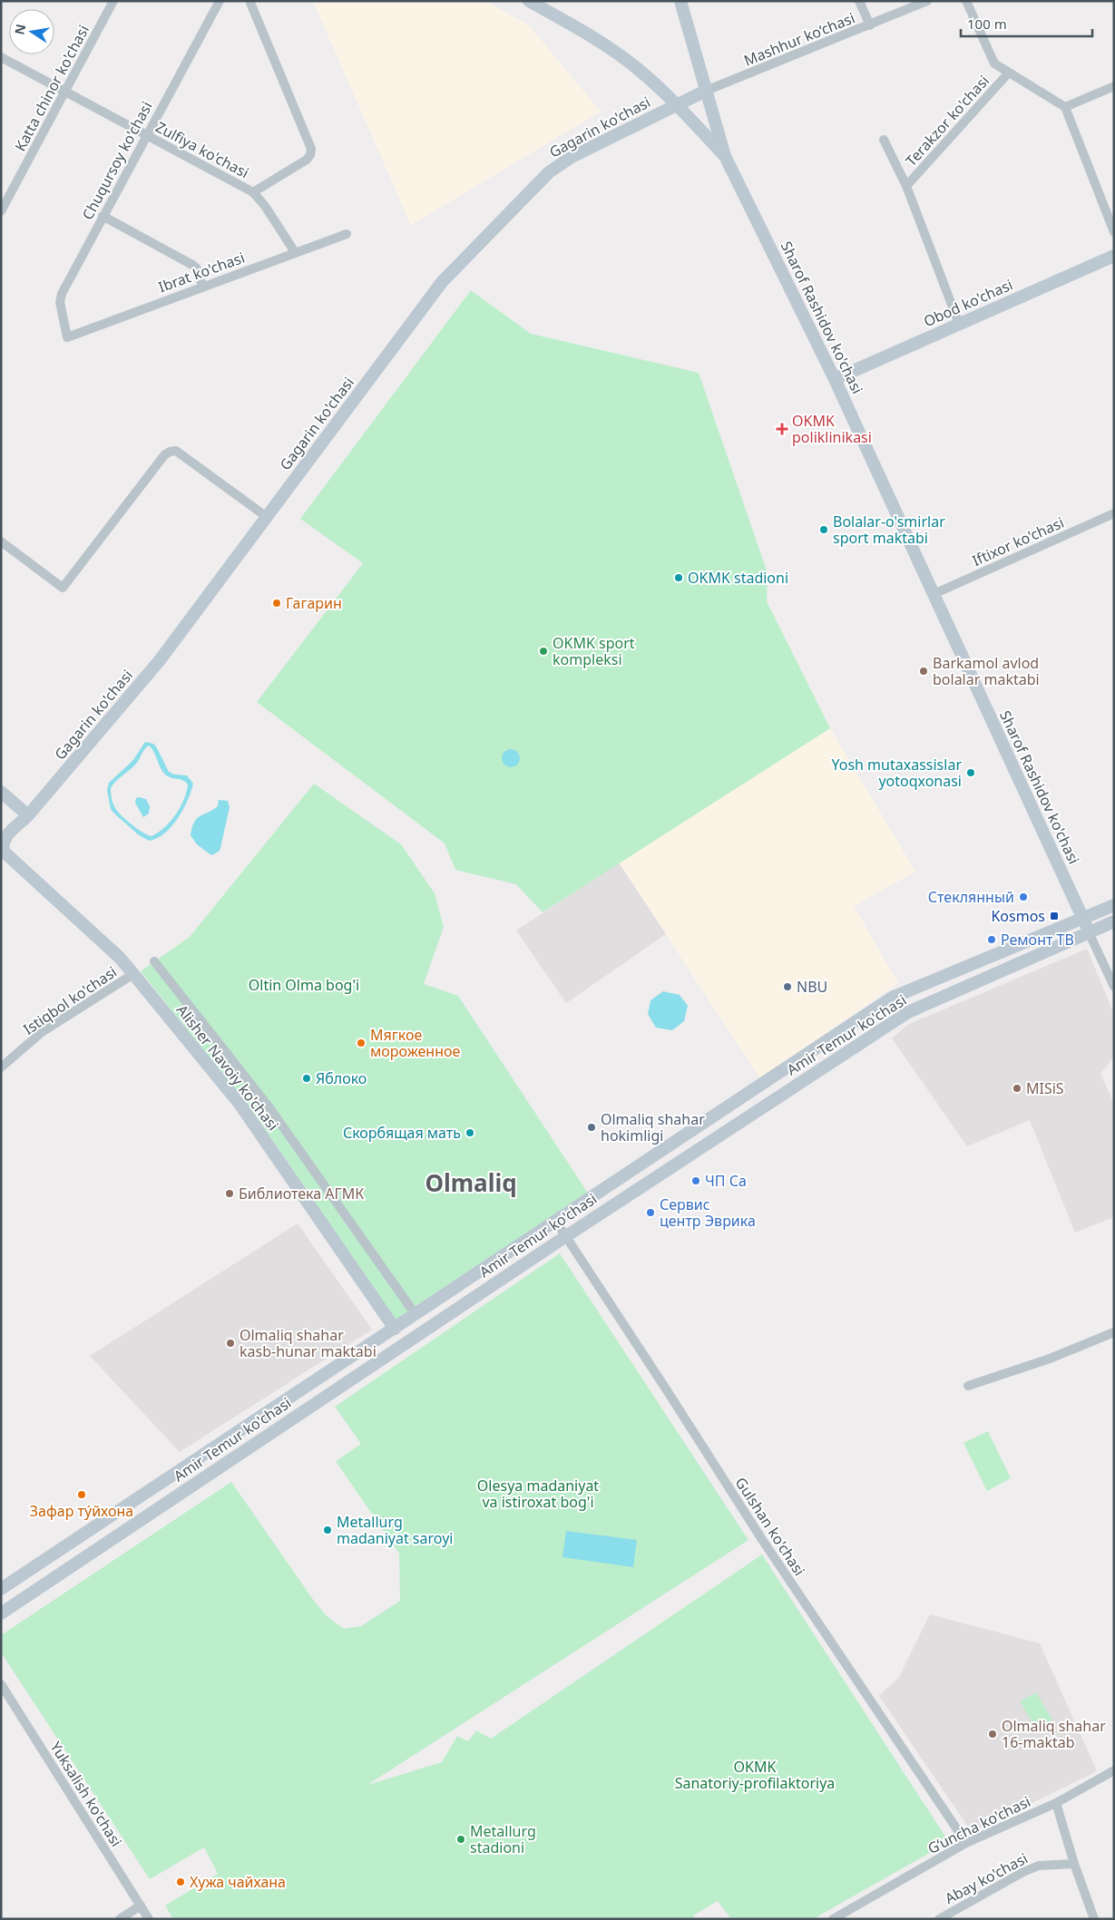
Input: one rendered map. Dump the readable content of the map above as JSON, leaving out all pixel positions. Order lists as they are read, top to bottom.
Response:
{
  "streets": {
    "main road": [
      "Gagarin ko'chasi",
      "Obod ko'chasi",
      "Sharof Rashidov ko'chasi",
      "Amir Temur ko'chasi",
      "Alisher Navoiy ko'chasi"
    ],
    "street": [
      "Mashhur ko‘chasi",
      "Katta chinor ko'chasi",
      "Terakzor ko'chasi",
      "Zulfiya ko'chasi",
      "Chuqursoy ko'chasi",
      "Ibrat ko'chasi",
      "Iftixor ko'chasi",
      "Istiqbol ko'chasi",
      "Gulshan ko'chasi",
      "Yuksalish ko'chasi",
      "G‘uncha ko'chasi",
      "Abay ko'chasi"
    ]
  },
  "crossings": [
    ["Mashhur ko‘chasi", "Gagarin ko'chasi"],
    ["Mashhur ko‘chasi", "Sharof Rashidov ko'chasi"],
    ["Katta chinor ko'chasi", "Zulfiya ko'chasi"],
    ["Terakzor ko'chasi", "Obod ko'chasi"],
    ["Gagarin ko'chasi", "Sharof Rashidov ko'chasi"],
    ["Gagarin ko'chasi", "Alisher Navoiy ko'chasi"],
    ["Zulfiya ko'chasi", "Chuqursoy ko'chasi"],
    ["Zulfiya ko'chasi", "Ibrat ko'chasi"],
    ["Chuqursoy ko'chasi", "Ibrat ko'chasi"],
    ["Obod ko'chasi", "Sharof Rashidov ko'chasi"],
    ["Sharof Rashidov ko'chasi", "Iftixor ko'chasi"],
    ["Sharof Rashidov ko'chasi", "Amir Temur ko'chasi"],
    ["Istiqbol ko'chasi", "Alisher Navoiy ko'chasi"],
    ["Amir Temur ko'chasi", "Alisher Navoiy ko'chasi"],
    ["Amir Temur ko'chasi", "Gulshan ko'chasi"],
    ["Gulshan ko'chasi", "G‘uncha ko'chasi"]
  ],
  "districts": ["Olmaliq"],
  "parks": ["Oltin Olma bog'i", "Olesya madaniyat va istiroxat bog'i", "OKMK Sanatoriy-profilaktoriya"],
  "places": {
    "health": ["OKMK poliklinikasi"],
    "other": [
      "Bolalar-o'smirlar sport maktabi",
      "OKMK stadioni",
      "Гагарин",
      "OKMK sport kompleksi",
      "Barkamol avlod bolalar maktabi",
      "Yosh mutaxassislar yotoqxonasi",
      "Стеклянный",
      "Ремонт ТВ",
      "NBU",
      "Мягкое мороженное",
      "Яблоко",
      "MISiS",
      "Olmaliq shahar hokimligi",
      "Скорбящая мать",
      "ЧП Са",
      "Библиотека АГМК",
      "Сервис центр Эврика",
      "Olmaliq shahar kasb-hunar maktabi",
      "Зафар тýйхона",
      "Metallurg madaniyat saroyi",
      "Olmaliq shahar 16-maktab",
      "Metallurg stadioni",
      "Хужа чайхана"
    ],
    "transit": ["Kosmos"]
  },
  "scale_bar": "100 m",
  "north": "left"
}
